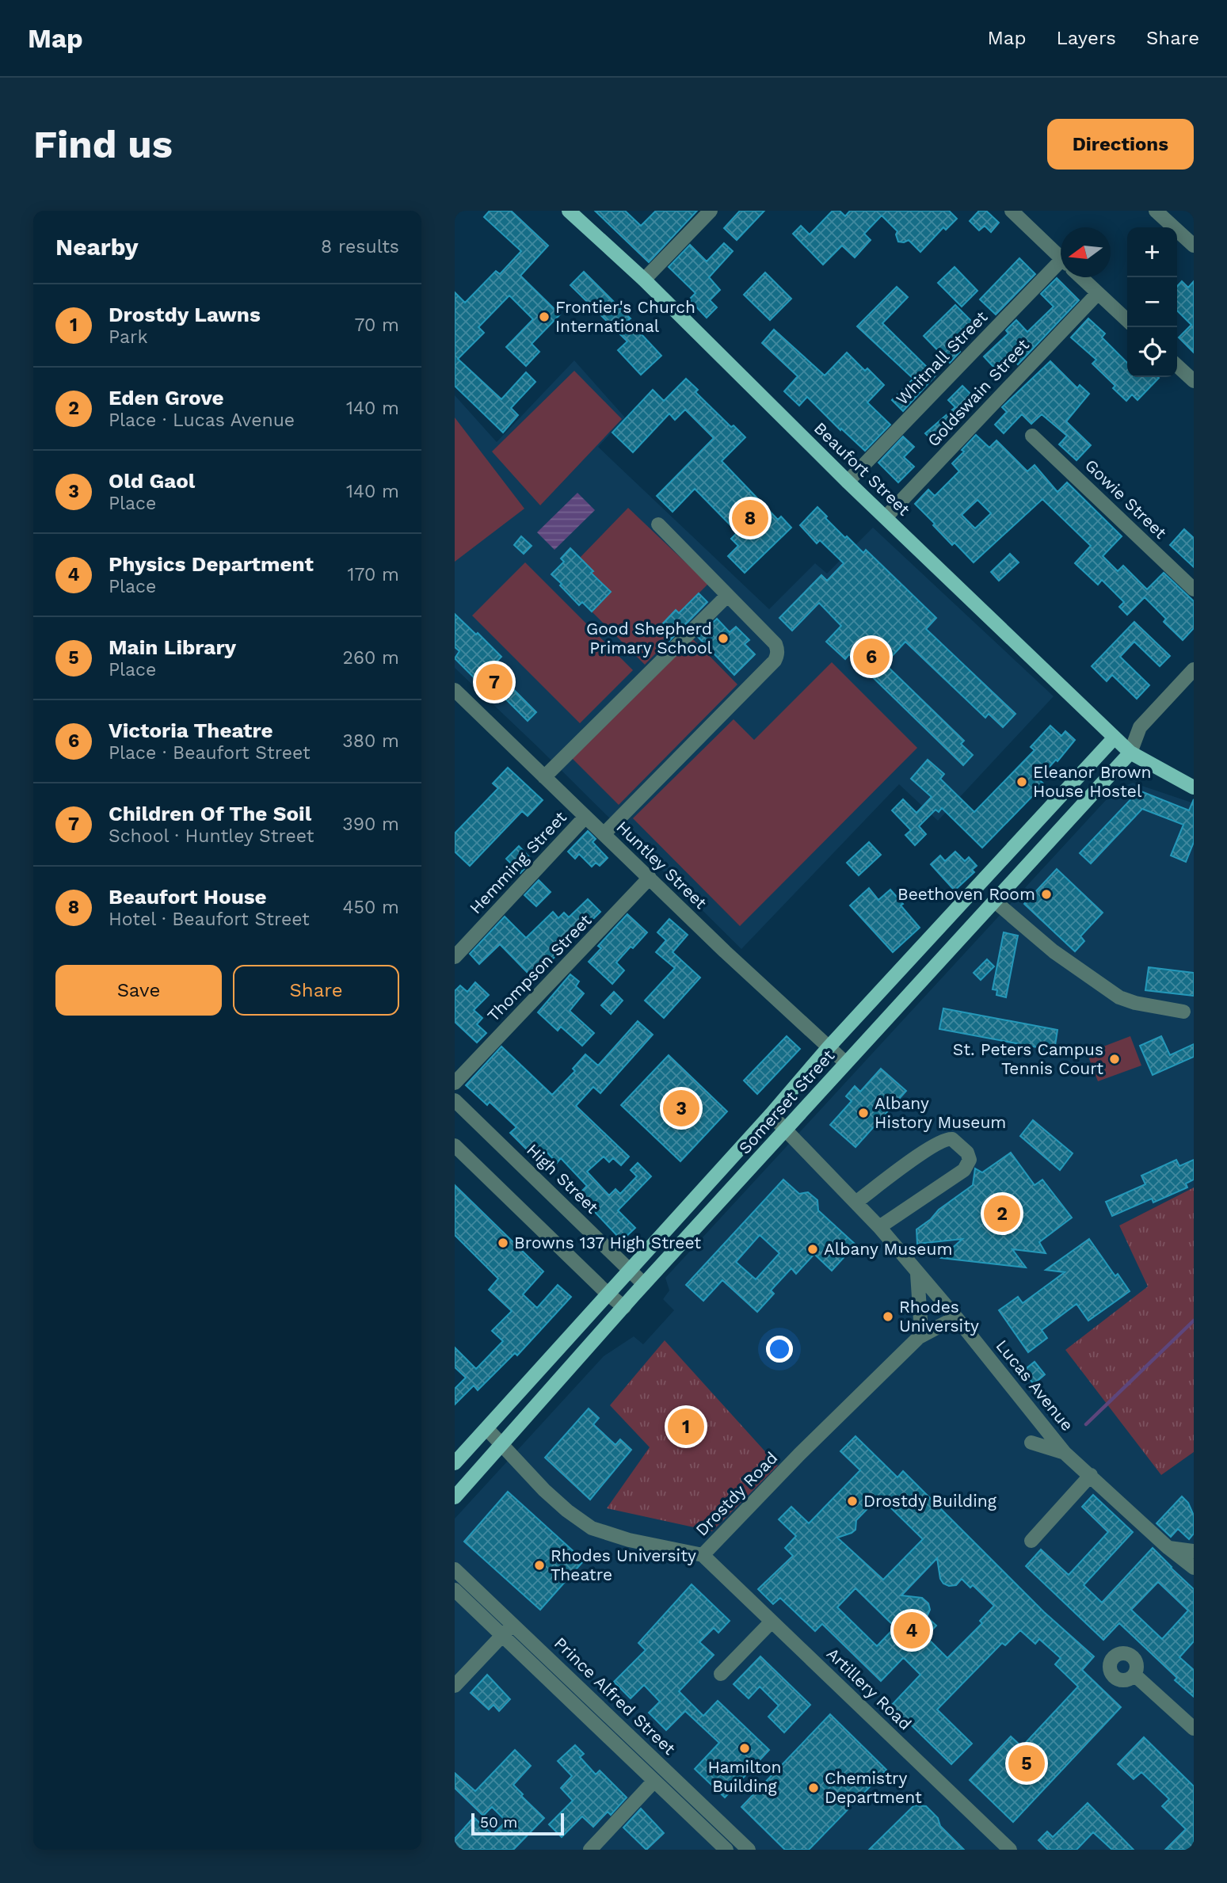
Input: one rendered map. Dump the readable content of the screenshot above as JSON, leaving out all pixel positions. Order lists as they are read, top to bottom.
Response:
{
  "streets": {
    "main road": ["Beaufort Street", "Somerset Street"],
    "street": [
      "Whitnall Street",
      "Goldswain Street",
      "Gowie Street",
      "Hemming Street",
      "Huntley Street",
      "Thompson Street",
      "High Street",
      "Lucas Avenue",
      "Drostdy Road",
      "Artillery Road",
      "Prince Alfred Street"
    ]
  },
  "crossings": [
    ["Whitnall Street", "Beaufort Street"],
    ["Goldswain Street", "Beaufort Street"],
    ["Beaufort Street", "Somerset Street"],
    ["Hemming Street", "Huntley Street"],
    ["Huntley Street", "Thompson Street"],
    ["Huntley Street", "Somerset Street"],
    ["Somerset Street", "High Street"],
    ["Somerset Street", "Lucas Avenue"],
    ["Somerset Street", "Drostdy Road"],
    ["Lucas Avenue", "Drostdy Road"],
    ["Drostdy Road", "Artillery Road"]
  ],
  "places": [
    "Frontier's Church International",
    "Good Shepherd Primary School",
    "Eleanor Brown House Hostel",
    "Beethoven Room",
    "St. Peters Campus Tennis Court",
    "Albany History Museum",
    "Browns 137 High Street",
    "Albany Museum",
    "Rhodes University",
    "Drostdy Building",
    "Rhodes University Theatre",
    "Hamilton Building",
    "Chemistry Department"
  ],
  "scale_bar": "50 m",
  "north": "left",
  "page": {
    "header": "Map",
    "nav": ["Map", "Layers", "Share"],
    "buttons": [
      "Directions",
      ["Save", "Share"]
    ],
    "title": "Find us",
    "heading": ["Nearby", "8 results"],
    "map_buttons": ["+", "−"],
    "list": [
      {
        "mark": "1",
        "name": "Drostdy Lawns",
        "note": "Park",
        "value": "70 m"
      },
      {
        "mark": "2",
        "name": "Eden Grove",
        "note": "Place · Lucas Avenue",
        "value": "140 m"
      },
      {
        "mark": "3",
        "name": "Old Gaol",
        "note": "Place",
        "value": "140 m"
      },
      {
        "mark": "4",
        "name": "Physics Department",
        "note": "Place",
        "value": "170 m"
      },
      {
        "mark": "5",
        "name": "Main Library",
        "note": "Place",
        "value": "260 m"
      },
      {
        "mark": "6",
        "name": "Victoria Theatre",
        "note": "Place · Beaufort Street",
        "value": "380 m"
      },
      {
        "mark": "7",
        "name": "Children Of The Soil",
        "note": "School · Huntley Street",
        "value": "390 m"
      },
      {
        "mark": "8",
        "name": "Beaufort House",
        "note": "Hotel · Beaufort Street",
        "value": "450 m"
      }
    ],
    "pins": [
      "8",
      "6",
      "7",
      "3",
      "2",
      "1",
      "4",
      "5"
    ],
    "scale": "50 m"
  }
}
